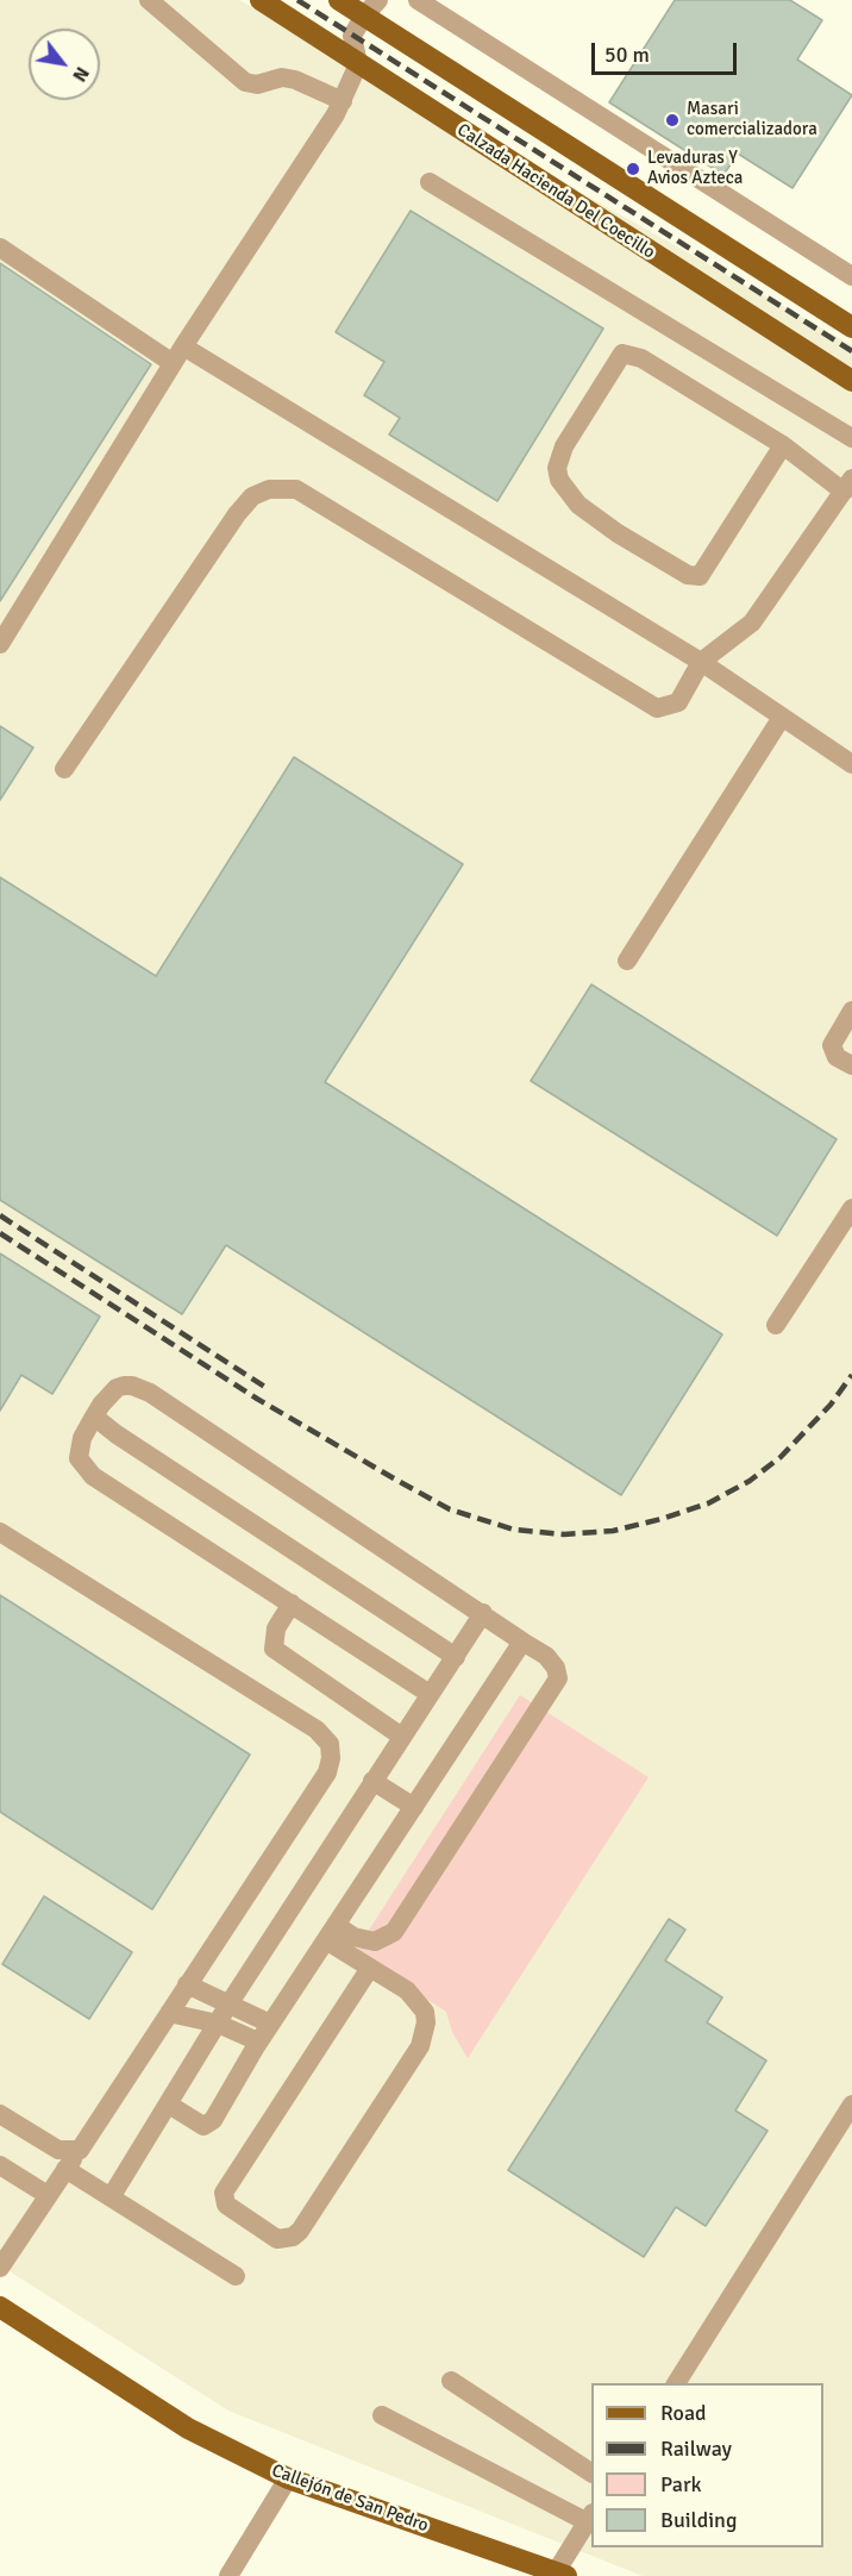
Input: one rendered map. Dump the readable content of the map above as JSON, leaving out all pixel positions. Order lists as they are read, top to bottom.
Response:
{
  "streets": {
    "main road": ["Calzada Hacienda Del Coecillo", "Callejón de San Pedro"]
  },
  "places": ["Masari comercializadora", "Levaduras Y Avios Azteca"],
  "legend": [
    "Road",
    "Railway",
    "Park",
    "Building"
  ],
  "scale_bar": "50 m",
  "north": "bottom right"
}
